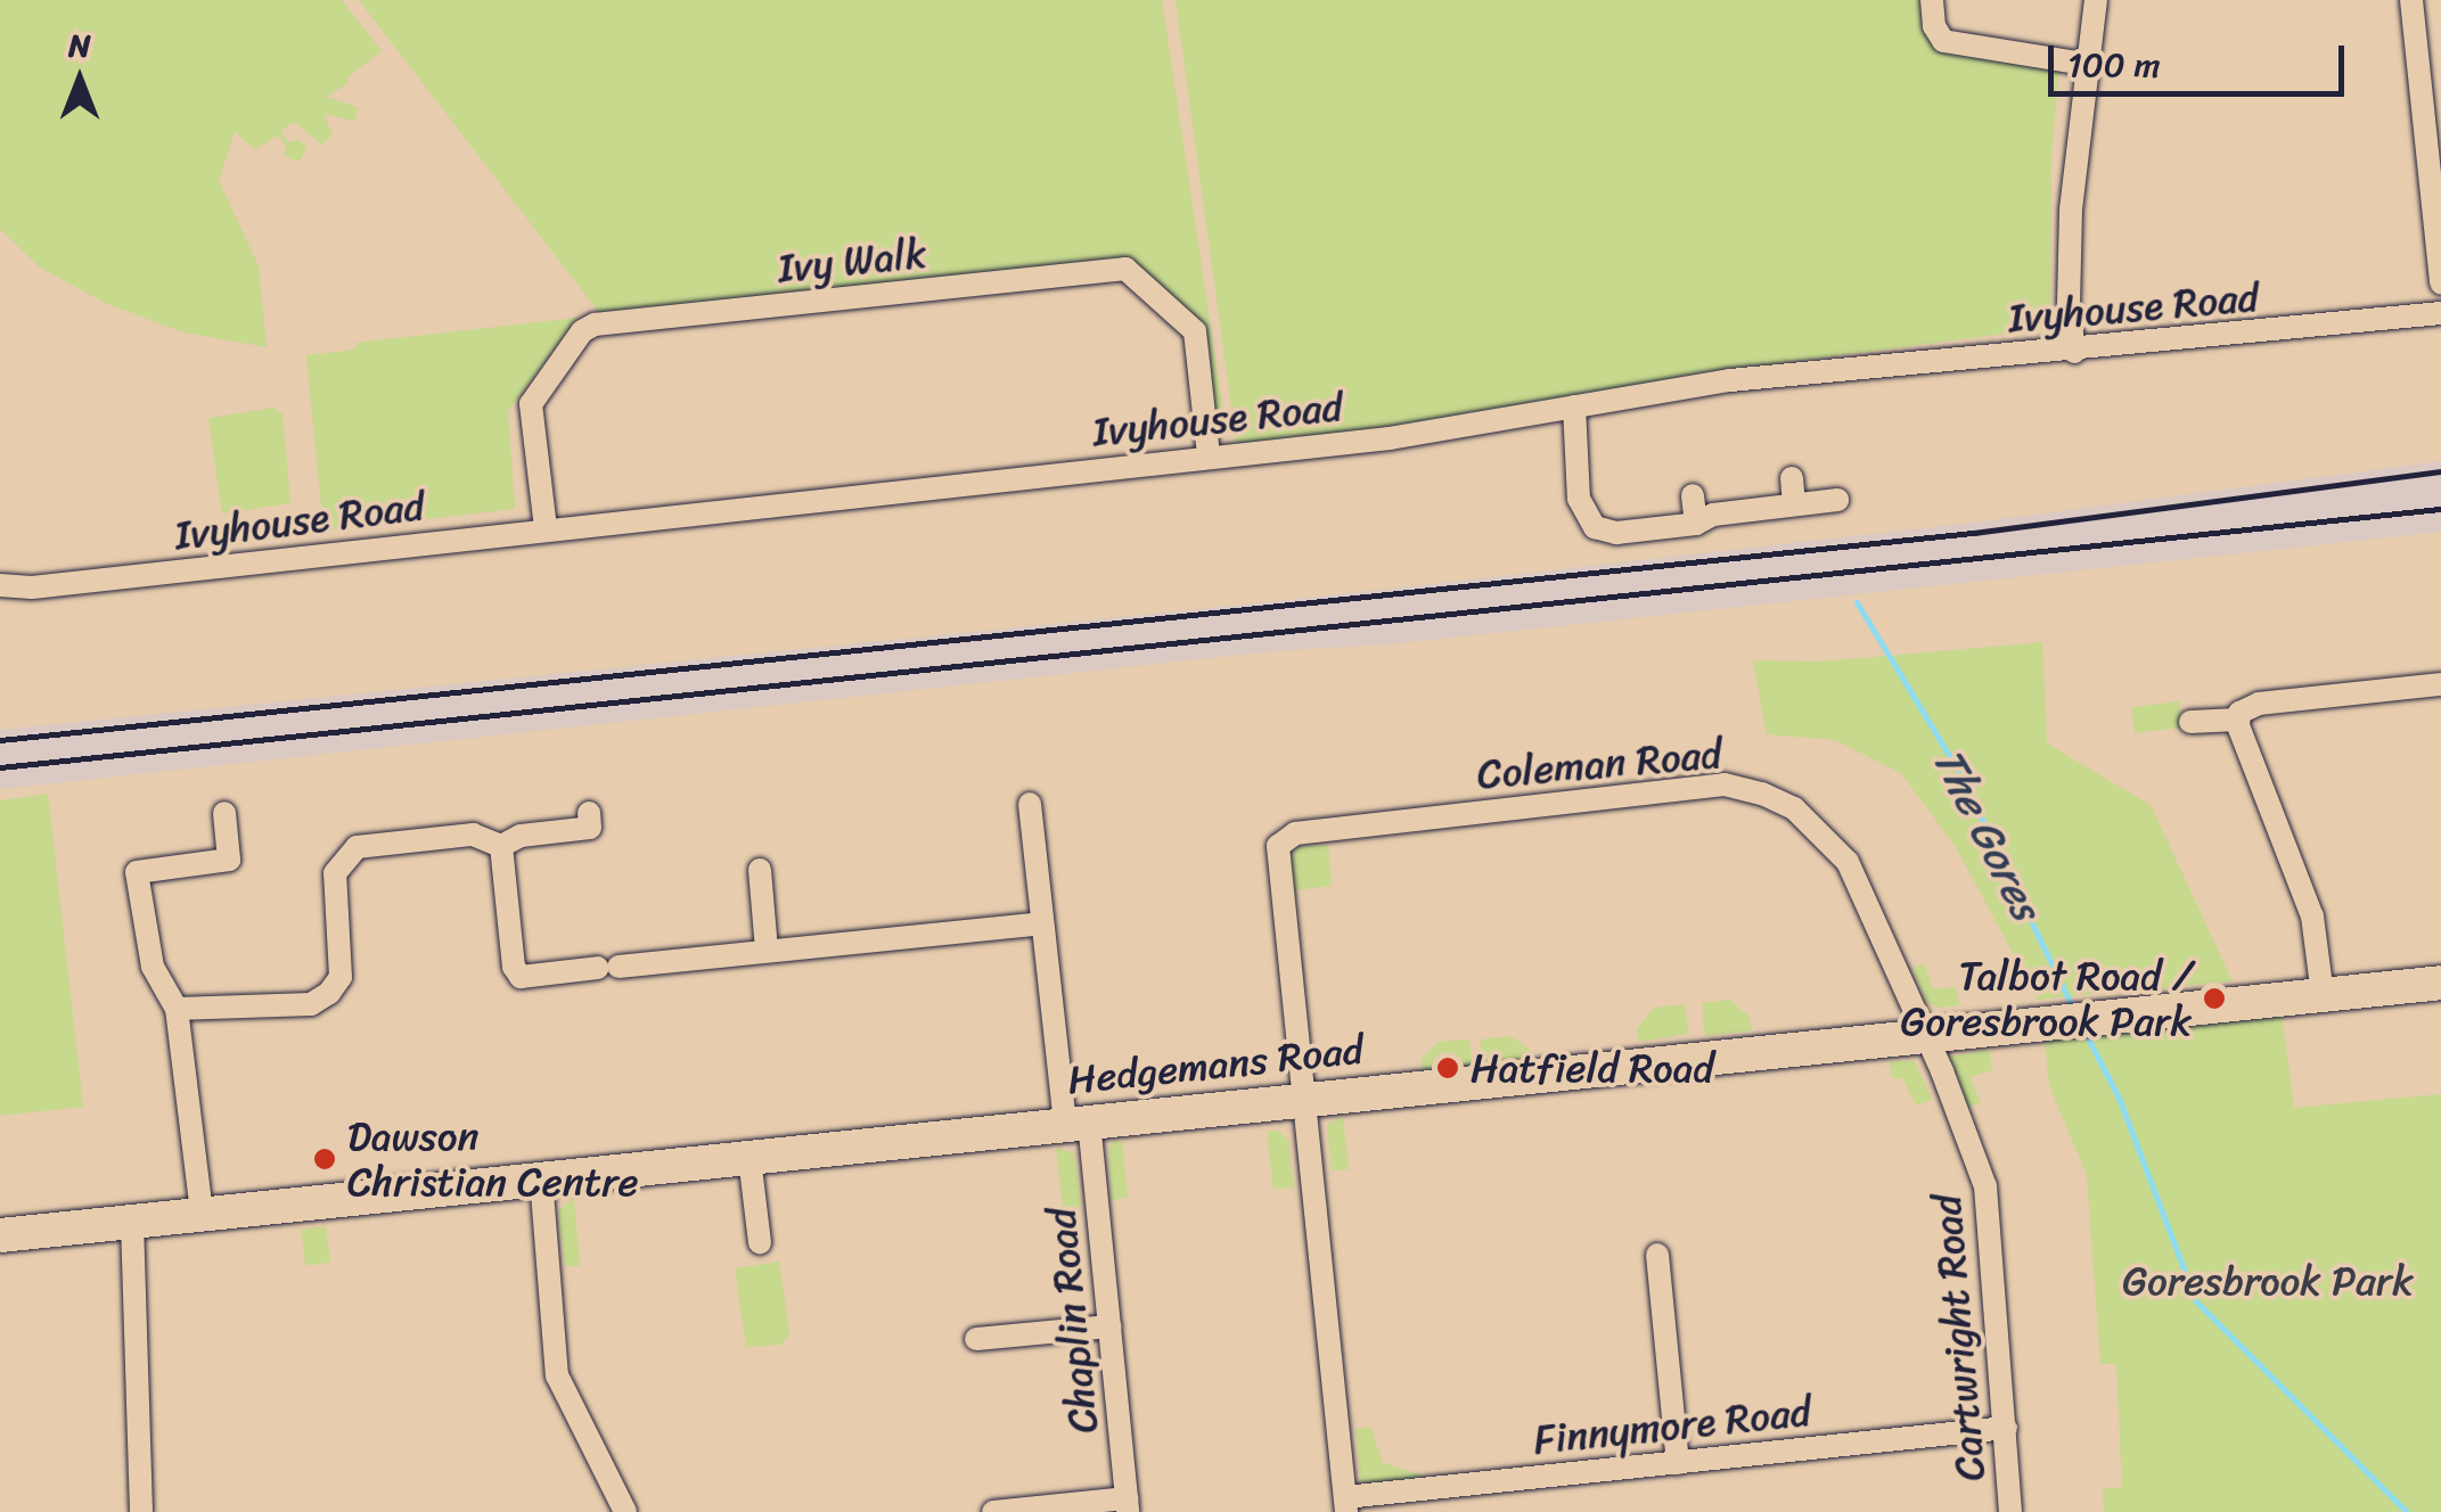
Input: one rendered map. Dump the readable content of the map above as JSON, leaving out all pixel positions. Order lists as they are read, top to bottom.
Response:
{
  "streets": {
    "street": [
      "Ivy Walk",
      "Ivyhouse Road",
      "Coleman Road",
      "Hedgemans Road",
      "Chaplin Road",
      "Cartwright Road",
      "Finnymore Road"
    ]
  },
  "crossings": [
    ["Ivy Walk", "Ivyhouse Road"],
    ["Coleman Road", "Hedgemans Road"],
    ["Coleman Road", "Cartwright Road"],
    ["Hedgemans Road", "Chaplin Road"],
    ["Hedgemans Road", "Cartwright Road"],
    ["Cartwright Road", "Finnymore Road"]
  ],
  "water": ["The Gores"],
  "parks": ["Goresbrook Park"],
  "places": ["Talbot Road / Goresbrook Park", "Hatfield Road", "Dawson Christian Centre"],
  "scale_bar": "100 m",
  "north": "top"
}
